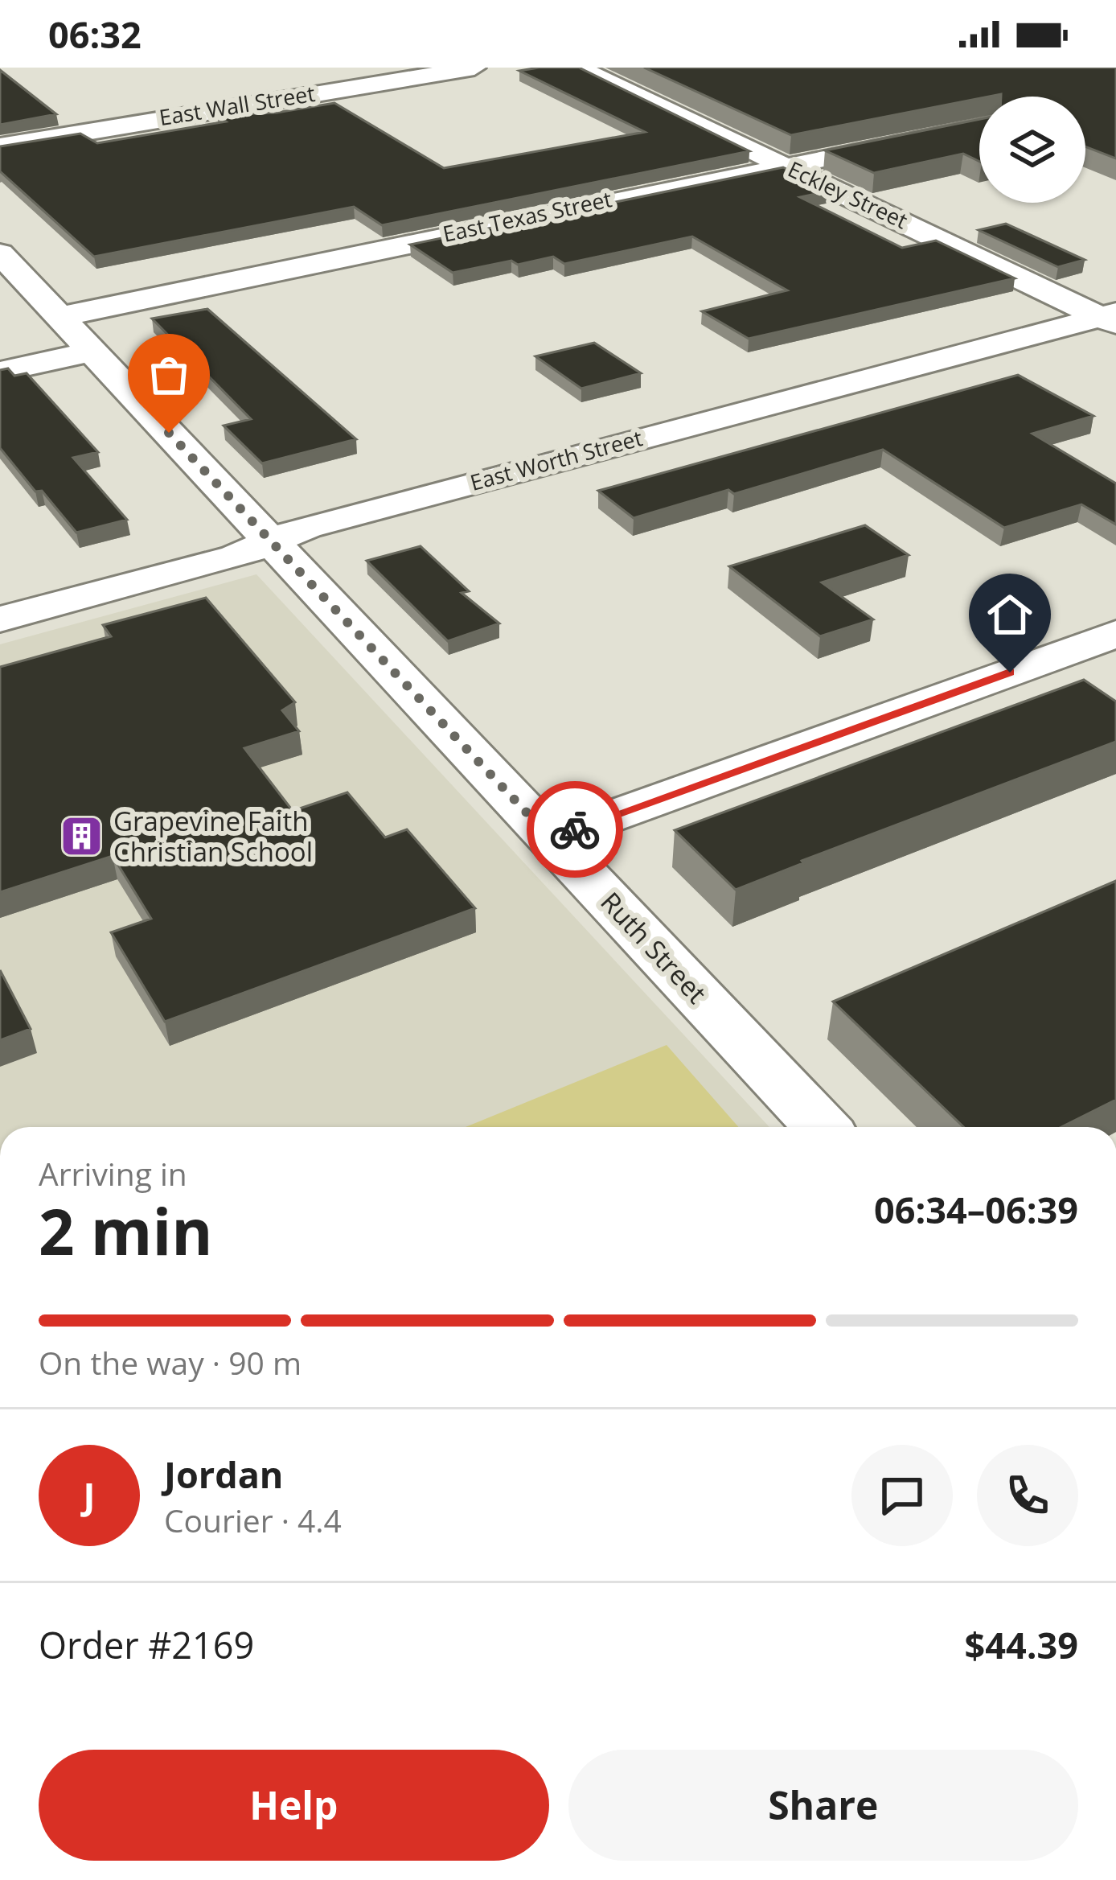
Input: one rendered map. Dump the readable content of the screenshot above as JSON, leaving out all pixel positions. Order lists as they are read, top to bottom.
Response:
{
  "streets": {
    "street": [
      "East Wall Street",
      "Eckley Street",
      "East Texas Street",
      "East Worth Street",
      "Ruth Street"
    ]
  },
  "crossings": [
    ["Eckley Street", "East Texas Street"],
    ["Eckley Street", "East Worth Street"],
    ["East Texas Street", "Ruth Street"],
    ["East Worth Street", "Ruth Street"]
  ],
  "places": {
    "building": ["Grapevine Faith Christian School"]
  },
  "page": {
    "status": "06:32",
    "heading": ["2 min", "Arriving in", "06:34–06:39"],
    "panel": [
      "Jordan",
      "Courier · 4.4",
      "Order #2169",
      "$44.39"
    ],
    "bar": "On the way · 90 m",
    "round": "J",
    "buttons": ["Help", "Share"]
  }
}
